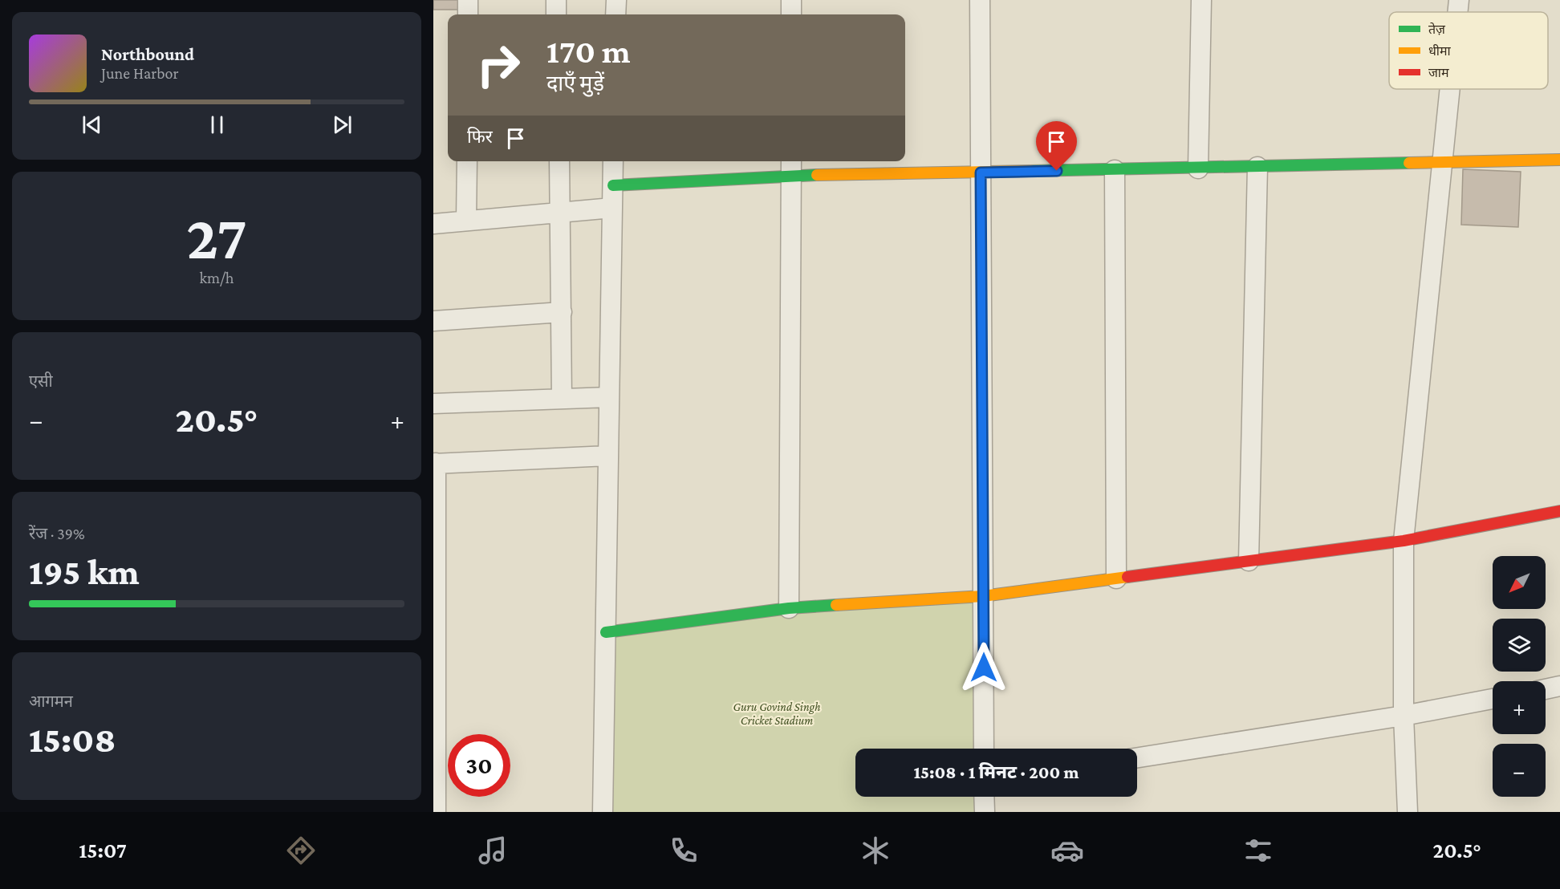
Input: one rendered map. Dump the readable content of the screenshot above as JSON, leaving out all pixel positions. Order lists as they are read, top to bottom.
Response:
{
  "parks": ["Guru Govind Singh Cricket Stadium"],
  "legend": ["तेज़", "धीमा", "जाम"],
  "north": "bottom left",
  "page": {
    "turn": ["170 m", "दाएँ मुड़ें"],
    "song": ["Northbound", "June Harbor"],
    "then": "फिर",
    "tile": [
      ["27", "km/h"],
      "एसी",
      ["रेंज · 39%", "195 km"],
      ["आगमन", "15:08"]
    ],
    "heat": ["−", "20.5°", "+"],
    "map_buttons": ["+", "−"],
    "limit": "30",
    "trip": "15:08 · 1 मिनट · 200 m",
    "tabs": ["15:07", "20.5°"]
  }
}
